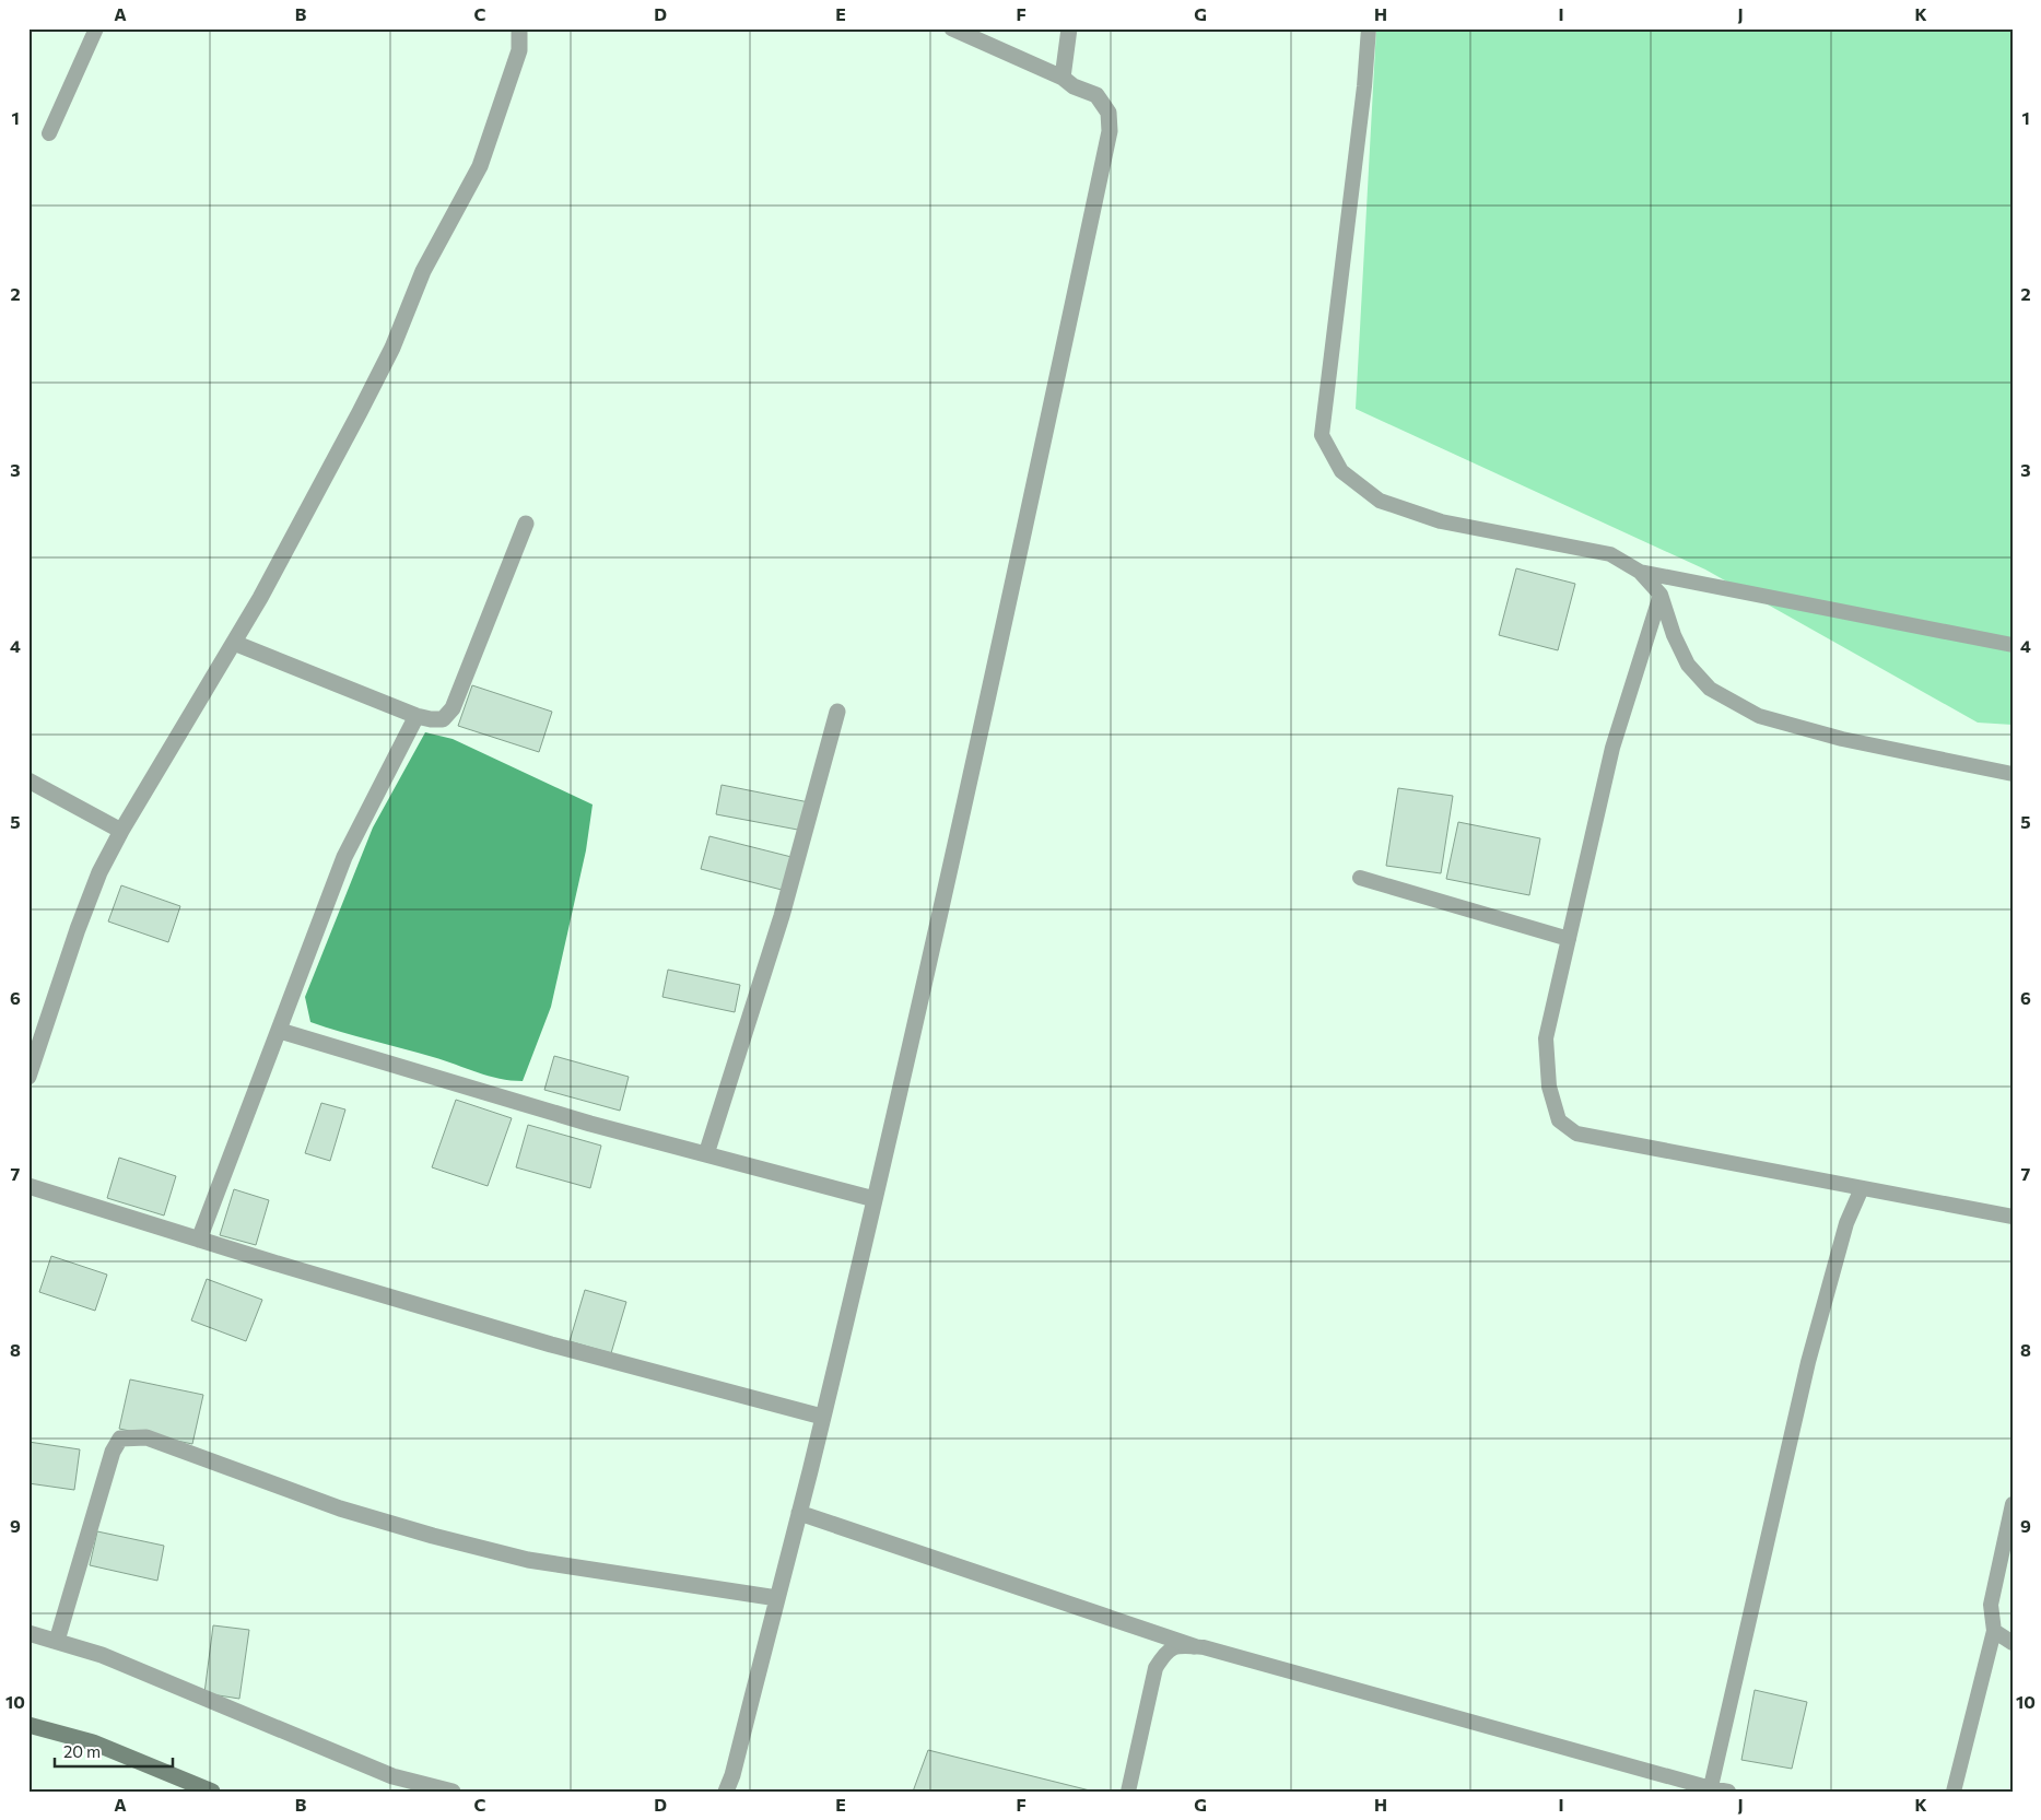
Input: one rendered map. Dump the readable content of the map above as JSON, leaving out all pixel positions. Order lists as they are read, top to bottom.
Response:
{
  "scale_bar": "20 m",
  "grid": {
    "columns": [
      "A",
      "B",
      "C",
      "D",
      "E",
      "F",
      "G",
      "H",
      "I",
      "J",
      "K"
    ],
    "rows": [
      "1",
      "2",
      "3",
      "4",
      "5",
      "6",
      "7",
      "8",
      "9",
      "10"
    ]
  }
}
